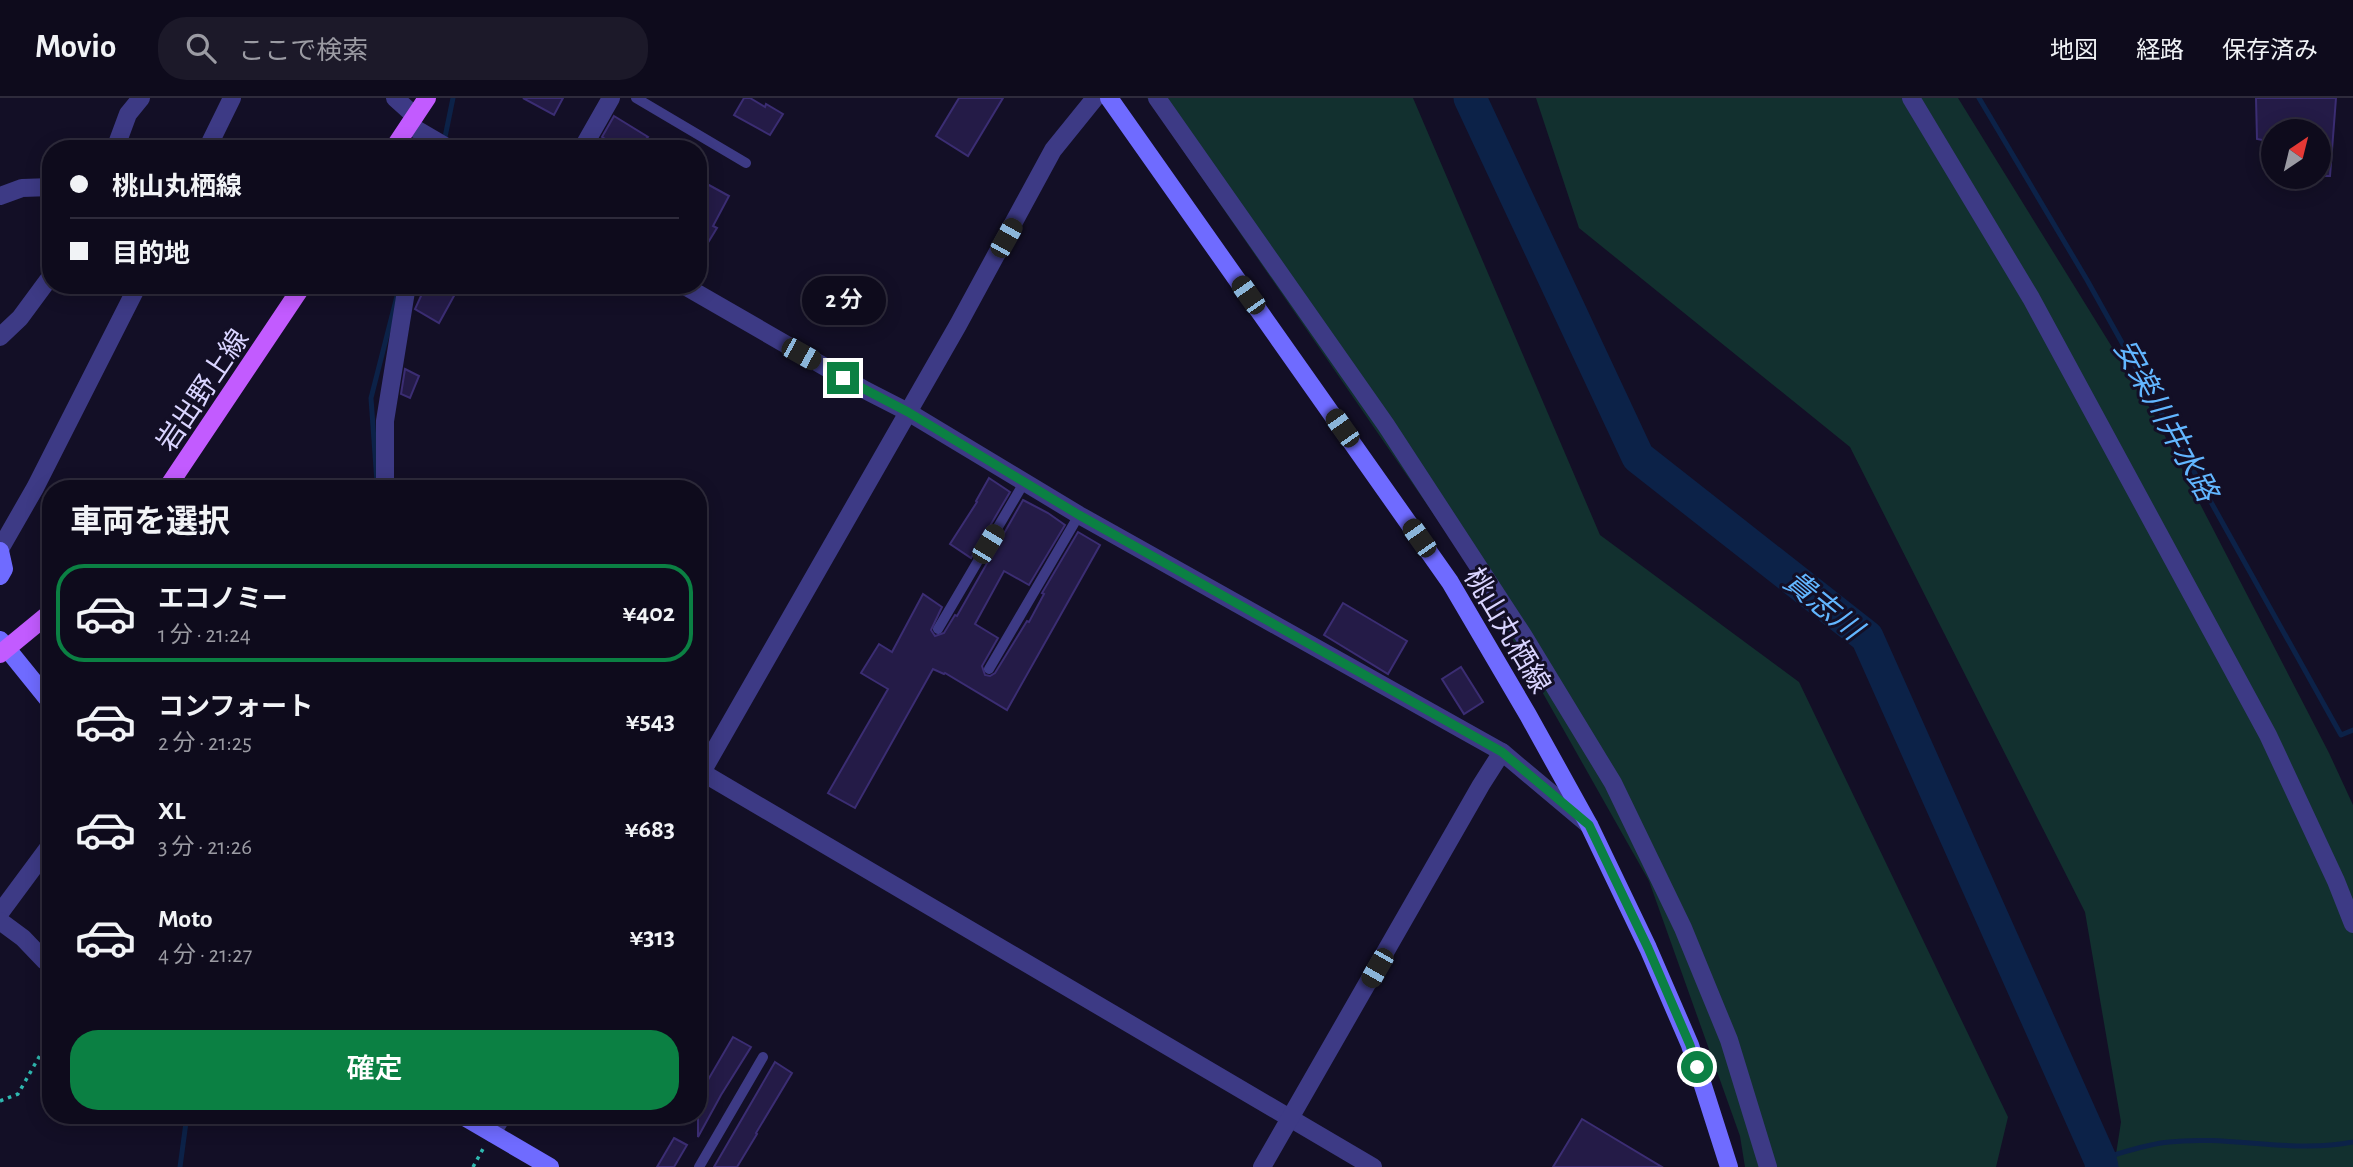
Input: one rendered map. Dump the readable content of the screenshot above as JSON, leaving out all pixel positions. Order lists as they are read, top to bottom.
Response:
{
  "streets": {
    "main road": ["岩出野上線", "桃山丸栖線"]
  },
  "water": ["安楽川井水路", "貴志川"],
  "north": "top right",
  "page": {
    "header": "Movio",
    "search": "ここで検索",
    "nav": ["地図", "経路", "保存済み"],
    "banner": ["桃山丸栖線", "目的地"],
    "bubble": "2 分",
    "heading": "車両を選択",
    "list": [
      {
        "name": "エコノミー",
        "note": "1 分 · 21:24",
        "value": "¥402"
      },
      {
        "name": "コンフォート",
        "note": "2 分 · 21:25",
        "value": "¥543"
      },
      {
        "name": "XL",
        "note": "3 分 · 21:26",
        "value": "¥683"
      },
      {
        "name": "Moto",
        "note": "4 分 · 21:27",
        "value": "¥313"
      }
    ],
    "buttons": "確定"
  }
}
